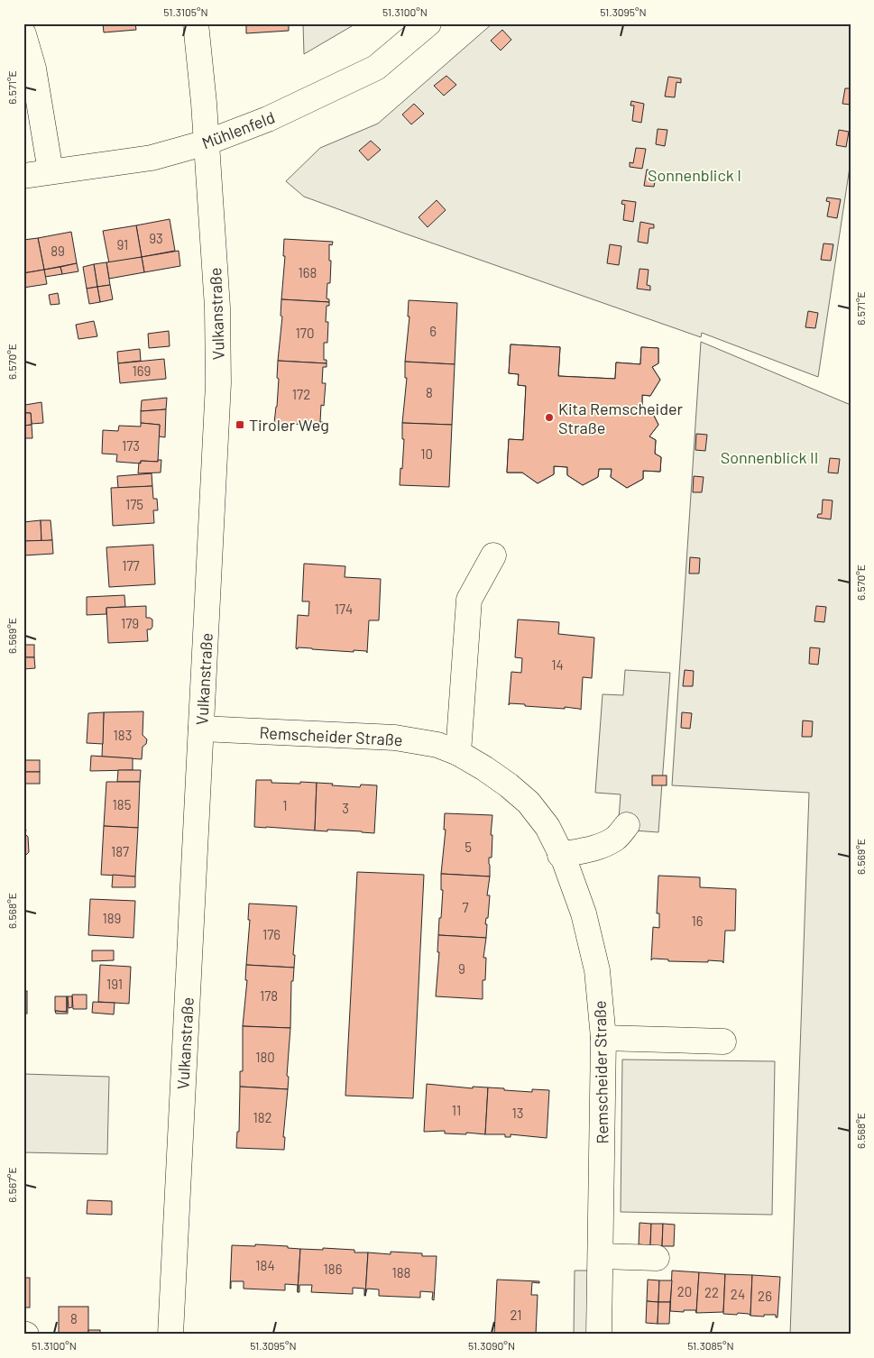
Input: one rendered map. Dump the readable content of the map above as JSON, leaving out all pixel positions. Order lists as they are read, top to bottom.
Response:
{
  "streets": {
    "street": ["Mühlenfeld", "Vulkanstraße", "Remscheider Straße"]
  },
  "crossings": [
    ["Mühlenfeld", "Vulkanstraße"],
    ["Vulkanstraße", "Remscheider Straße"]
  ],
  "parks": ["Sonnenblick I", "Sonnenblick II"],
  "places": {
    "other": ["Kita Remscheider Straße"],
    "transit": ["Tiroler Weg"]
  },
  "house_numbers": [
    "93",
    "91",
    "89",
    "168",
    "6",
    "170",
    "169",
    "8",
    "172",
    "173",
    "10",
    "175",
    "177",
    "174",
    "179",
    "14",
    "183",
    "185",
    "1",
    "3",
    "5",
    "187",
    "7",
    "189",
    "16",
    "176",
    "9",
    "191",
    "178",
    "180",
    "11",
    "13",
    "182",
    "184",
    "186",
    "188",
    "20",
    "22",
    "24",
    "26",
    "21",
    "8"
  ],
  "coordinates": [
    "51.3105°N",
    "51.3100°N",
    "51.3095°N",
    "6.571°E",
    "6.570°E",
    "6.569°E",
    "6.568°E",
    "6.567°E",
    "51.3090°N",
    "51.3085°N"
  ]
}
